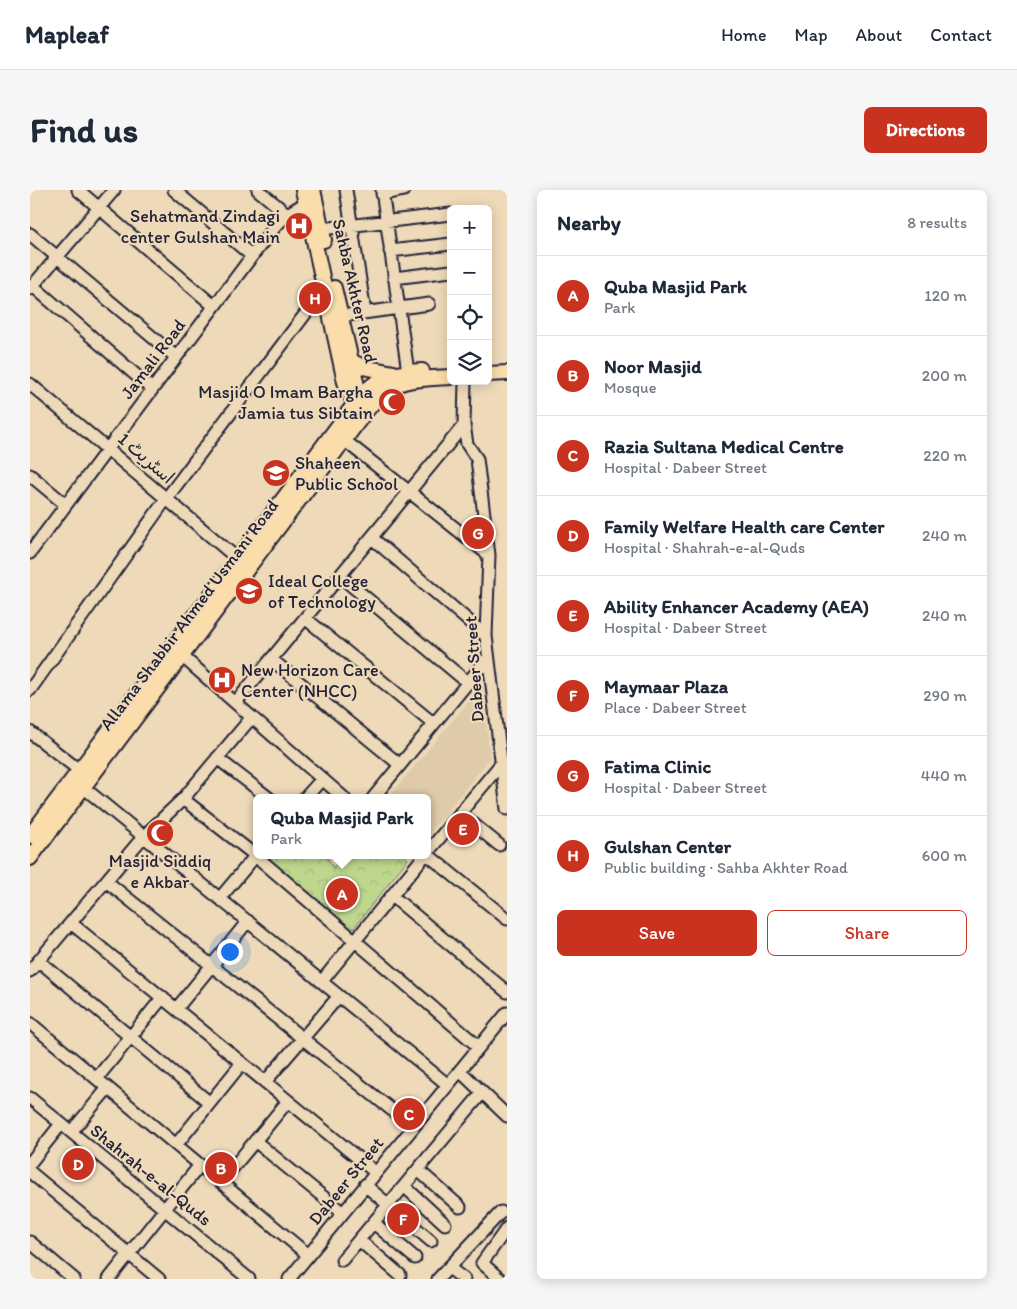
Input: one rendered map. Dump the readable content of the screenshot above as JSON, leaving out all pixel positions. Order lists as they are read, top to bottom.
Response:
{
  "streets": {
    "main road": ["Sahba Akhter Road", "Allama Shabbir Ahmed Usmani Road"],
    "street": [
      "Jamali Road",
      "اسٹریٹ 1",
      "Dabeer Street",
      "Shahrah-e-al-Quds"
    ]
  },
  "crossings": [
    ["Sahba Akhter Road", "Jamali Road"],
    ["Sahba Akhter Road", "Allama Shabbir Ahmed Usmani Road"],
    ["Jamali Road", "اسٹریٹ 1"],
    ["اسٹریٹ 1", "Allama Shabbir Ahmed Usmani Road"]
  ],
  "places": {
    "hospital": ["Sehatmand Zindagi center Gulshan Main", "New Horizon Care Center (NHCC)"],
    "mosque": ["Masjid O Imam Bargha Jamia tus Sibtain", "Masjid Siddiq e Akbar"],
    "school or university": ["Shaheen Public School", "Ideal College of Technology"]
  },
  "page": {
    "header": "Mapleaf",
    "nav": [
      "Home",
      "Map",
      "About",
      "Contact"
    ],
    "buttons": [
      "Directions",
      ["Save", "Share"]
    ],
    "title": "Find us",
    "heading": ["Nearby", "8 results"],
    "map_buttons": ["+", "−"],
    "list": [
      {
        "mark": "A",
        "name": "Quba Masjid Park",
        "note": "Park",
        "value": "120 m"
      },
      {
        "mark": "B",
        "name": "Noor Masjid",
        "note": "Mosque",
        "value": "200 m"
      },
      {
        "mark": "C",
        "name": "Razia Sultana Medical Centre",
        "note": "Hospital · Dabeer Street",
        "value": "220 m"
      },
      {
        "mark": "D",
        "name": "Family Welfare Health care Center",
        "note": "Hospital · Shahrah-e-al-Quds",
        "value": "240 m"
      },
      {
        "mark": "E",
        "name": "Ability Enhancer Academy (AEA)",
        "note": "Hospital · Dabeer Street",
        "value": "240 m"
      },
      {
        "mark": "F",
        "name": "Maymaar Plaza",
        "note": "Place · Dabeer Street",
        "value": "290 m"
      },
      {
        "mark": "G",
        "name": "Fatima Clinic",
        "note": "Hospital · Dabeer Street",
        "value": "440 m"
      },
      {
        "mark": "H",
        "name": "Gulshan Center",
        "note": "Public building · Sahba Akhter Road",
        "value": "600 m"
      }
    ],
    "pins": [
      "H",
      "G",
      "E",
      "A",
      "C",
      "D",
      "B",
      "F"
    ],
    "popup": ["Quba Masjid Park", "Park"]
  }
}
